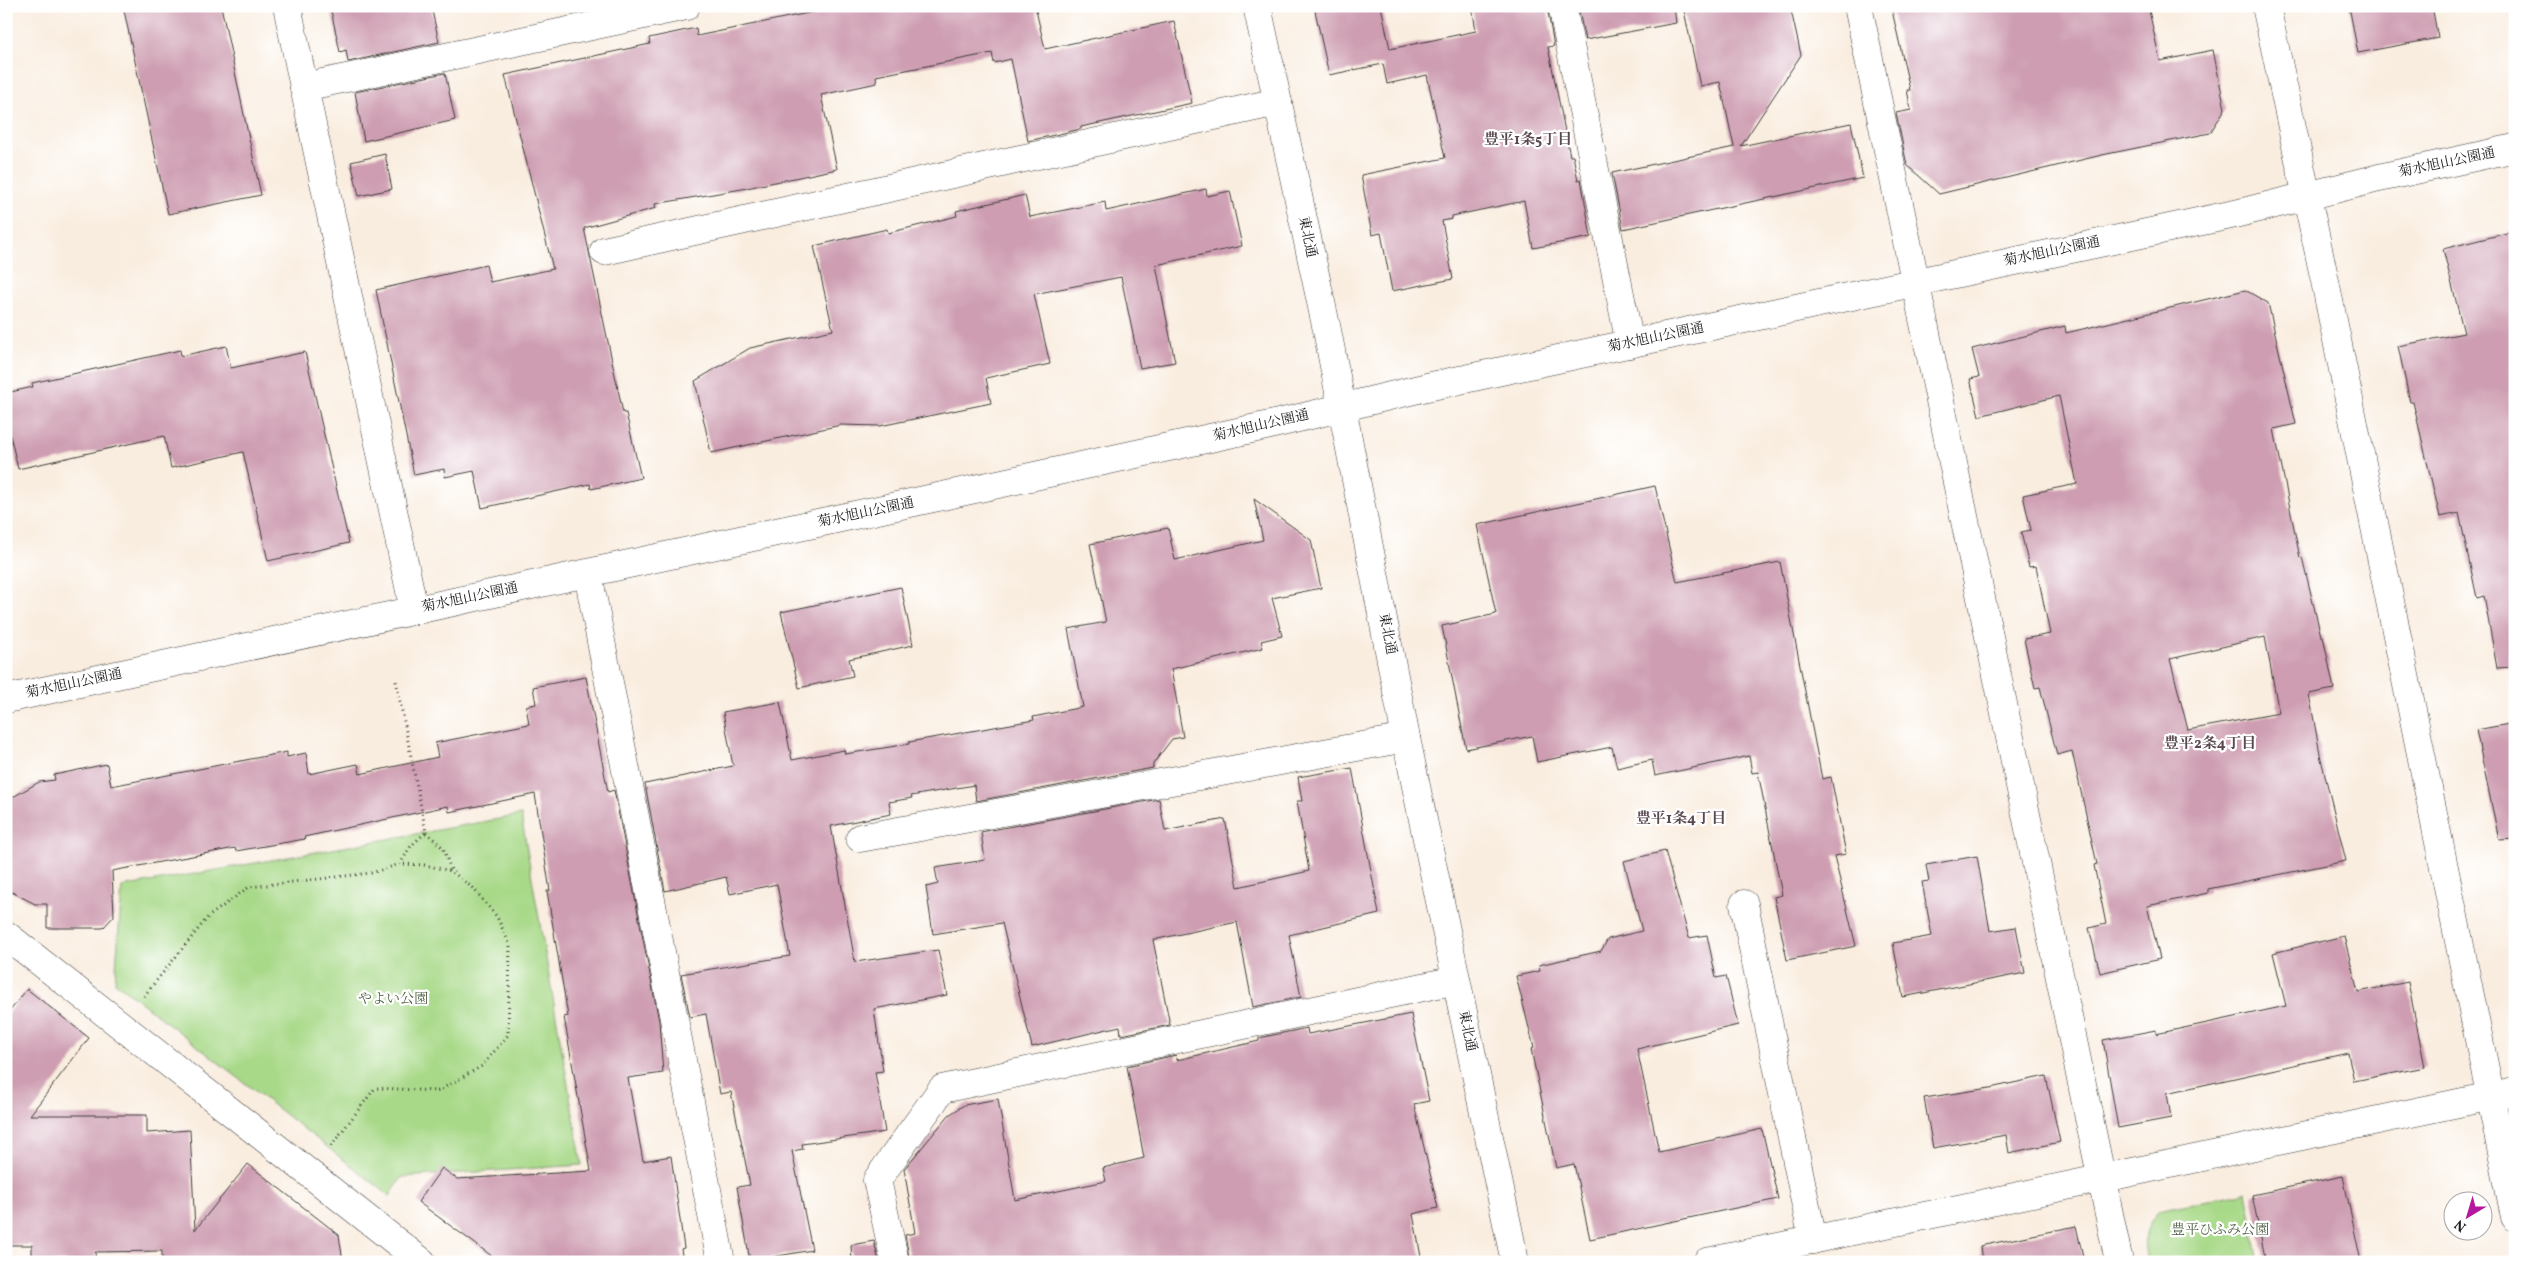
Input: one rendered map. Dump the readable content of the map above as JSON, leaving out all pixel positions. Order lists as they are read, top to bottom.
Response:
{
  "streets": {
    "street": ["菊水旭山公園通", "東北通"]
  },
  "crossings": [
    ["菊水旭山公園通", "東北通"]
  ],
  "districts": ["豊平1条5丁目", "豊平2条4丁目", "豊平1条4丁目"],
  "parks": ["やよい公園", "豊平ひふみ公園"],
  "north": "bottom left"
}
